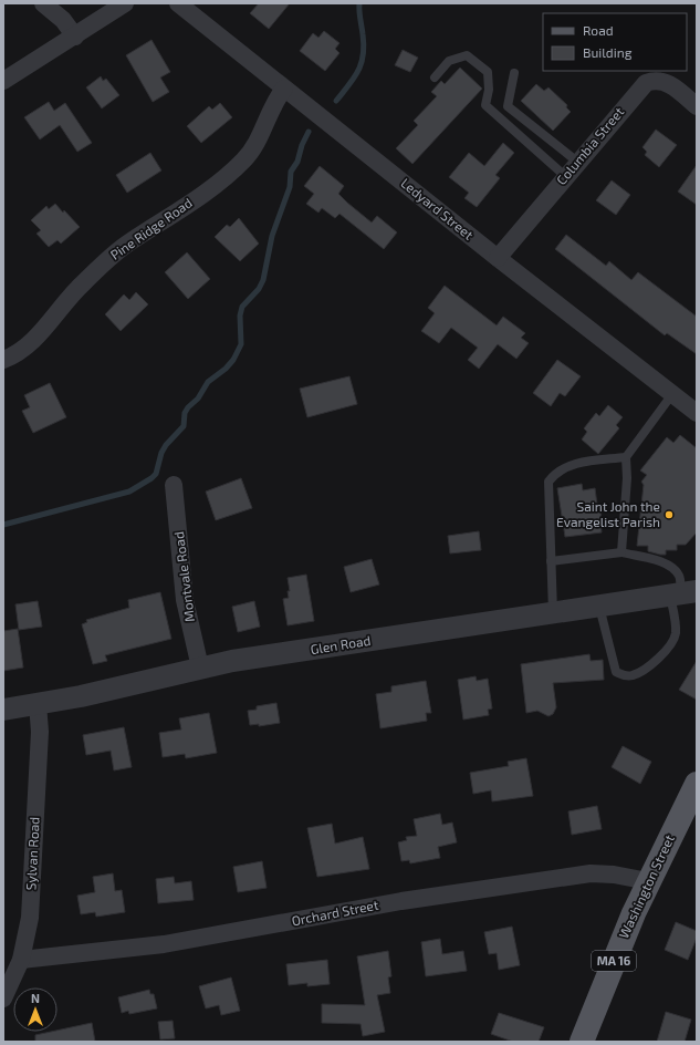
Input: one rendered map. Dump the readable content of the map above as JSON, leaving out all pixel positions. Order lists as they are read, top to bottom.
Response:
{
  "streets": {
    "main road": ["Washington Street", "MA 16"],
    "street": [
      "Columbia Street",
      "Ledyard Street",
      "Pine Ridge Road",
      "Montvale Road",
      "Glen Road",
      "Sylvan Road",
      "Orchard Street"
    ]
  },
  "crossings": [
    ["Columbia Street", "Ledyard Street"],
    ["Ledyard Street", "Pine Ridge Road"],
    ["Montvale Road", "Glen Road"],
    ["Glen Road", "Sylvan Road"],
    ["Sylvan Road", "Orchard Street"],
    ["Washington Street", "Orchard Street"]
  ],
  "places": ["Saint John the Evangelist Parish"],
  "legend": ["Road", "Building"],
  "north": "top"
}
